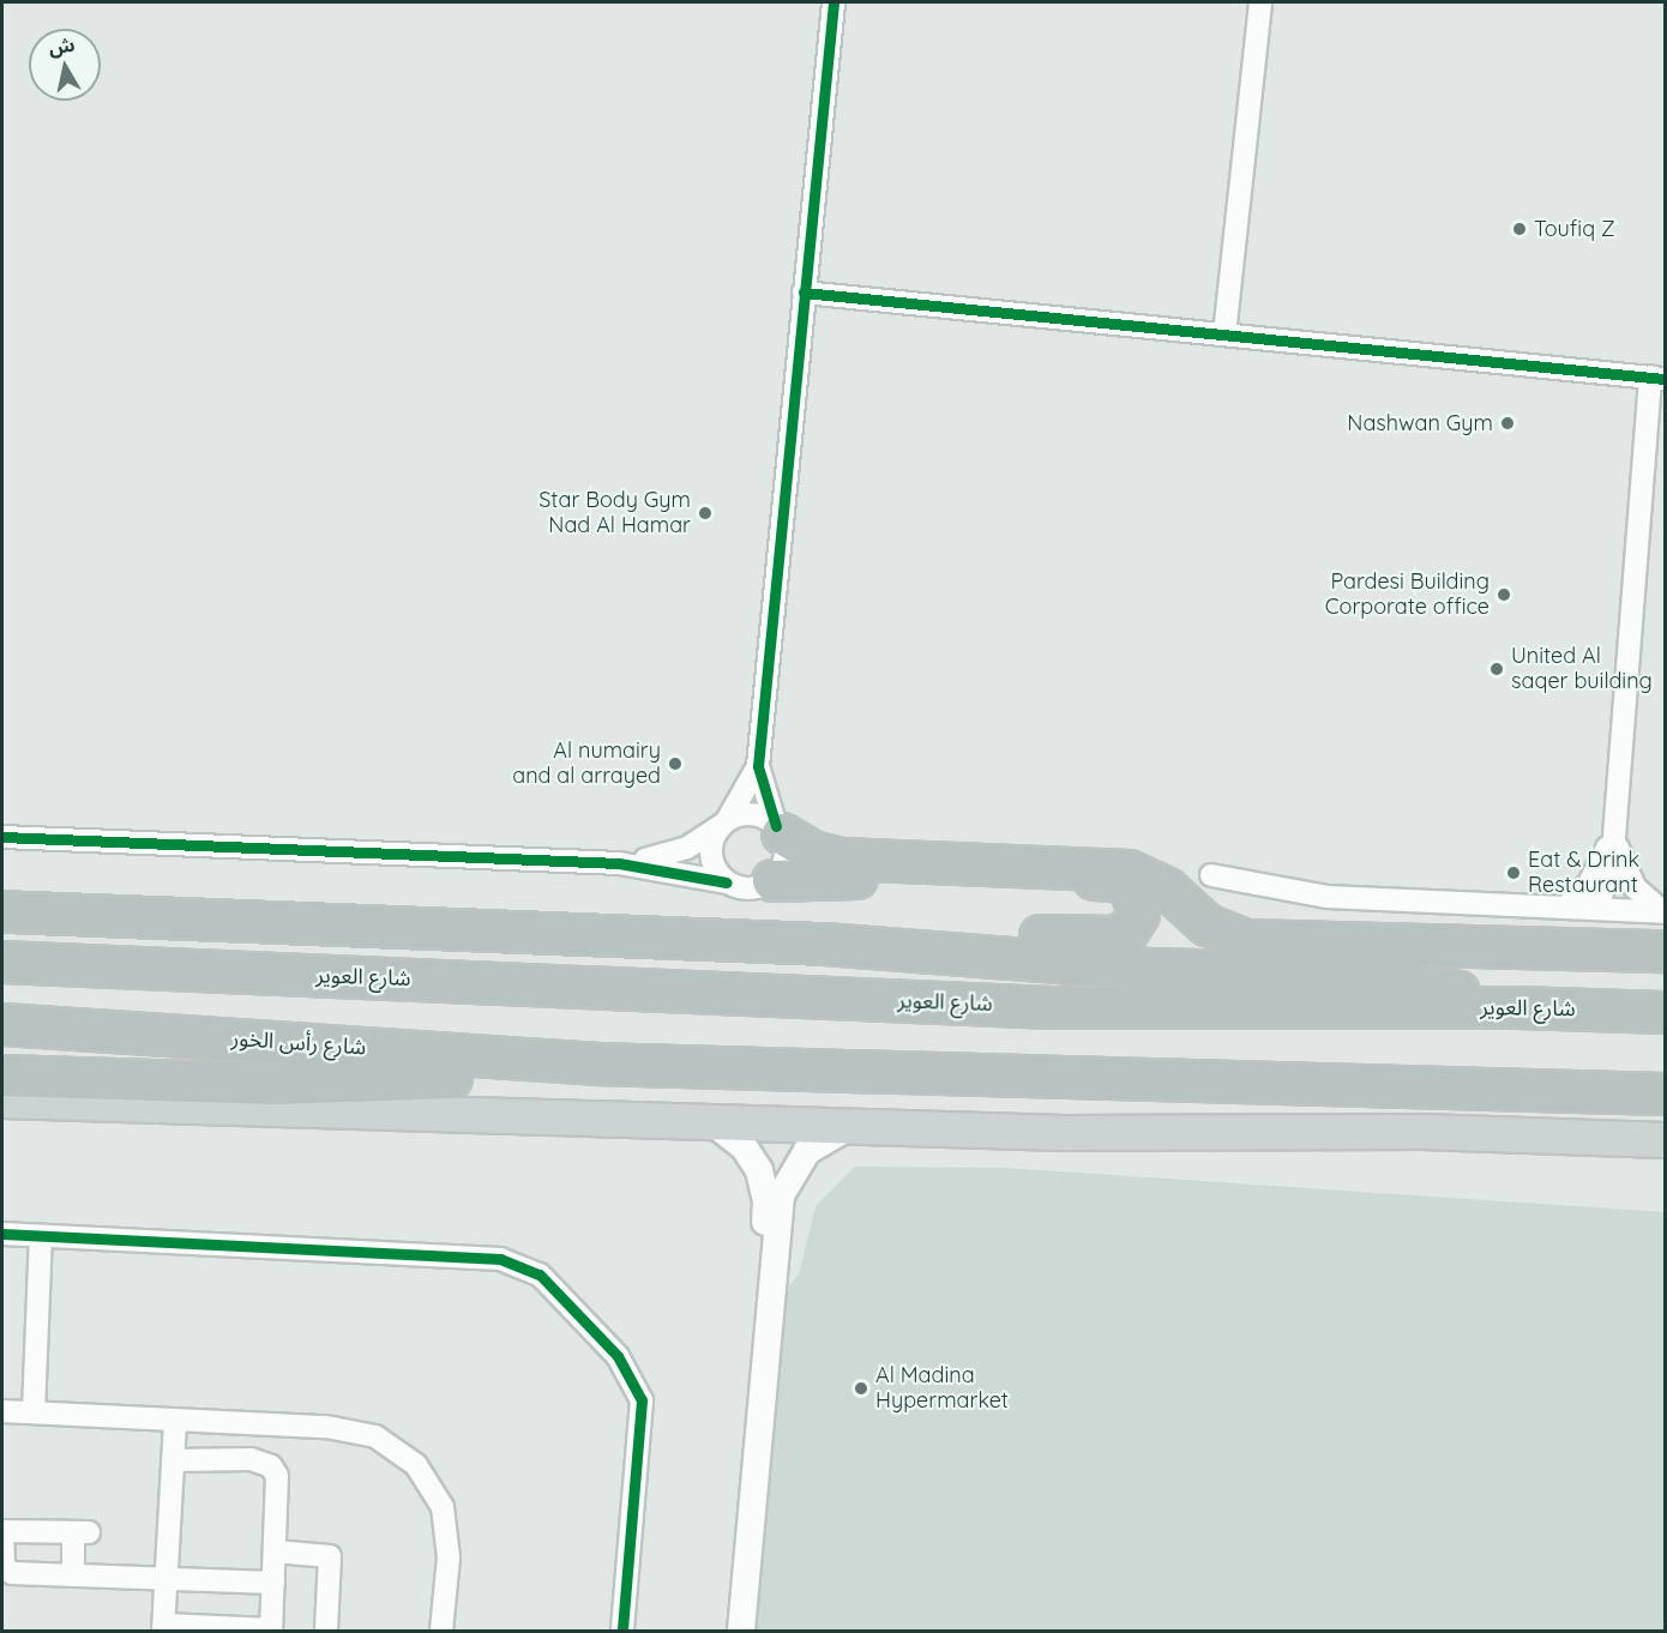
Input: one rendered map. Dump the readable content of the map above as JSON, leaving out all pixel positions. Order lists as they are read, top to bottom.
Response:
{
  "streets": {
    "highway": ["شارع العوير", "شارع رأس الخور"]
  },
  "places": [
    "Toufiq Z",
    "Nashwan Gym",
    "Star Body Gym Nad Al Hamar",
    "Pardesi Building Corporate office",
    "United Al saqer building",
    "Al numairy and al arrayed",
    "Eat & Drink Restaurant",
    "Al Madina Hypermarket"
  ],
  "north": "top"
}
